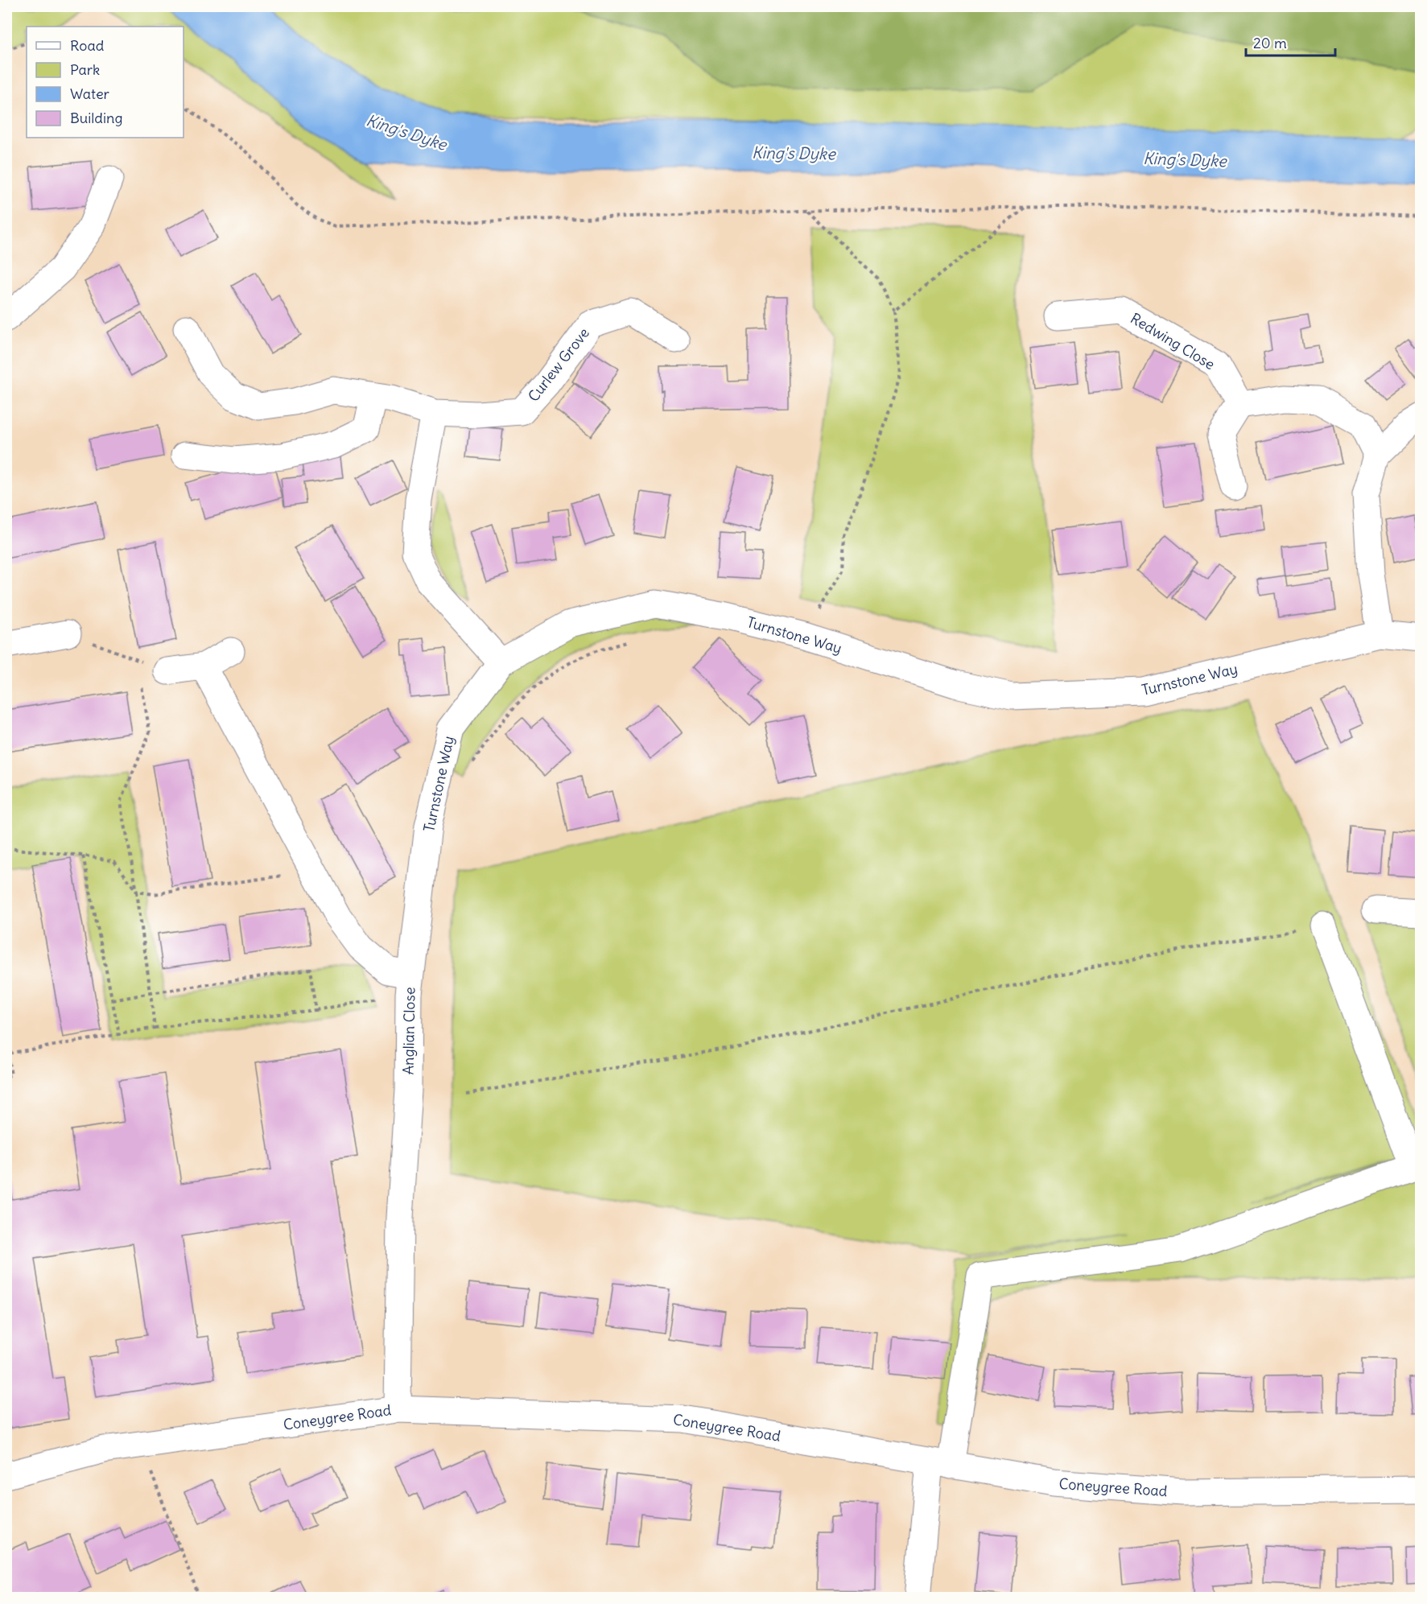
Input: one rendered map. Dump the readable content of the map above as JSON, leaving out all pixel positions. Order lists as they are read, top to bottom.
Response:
{
  "streets": {
    "street": [
      "Redwing Close",
      "Curlew Grove",
      "Turnstone Way",
      "Anglian Close",
      "Coneygree Road"
    ]
  },
  "crossings": [
    ["Turnstone Way", "Anglian Close"],
    ["Anglian Close", "Coneygree Road"]
  ],
  "water": ["King's Dyke"],
  "legend": [
    "Road",
    "Park",
    "Water",
    "Building"
  ],
  "scale_bar": "20 m"
}
